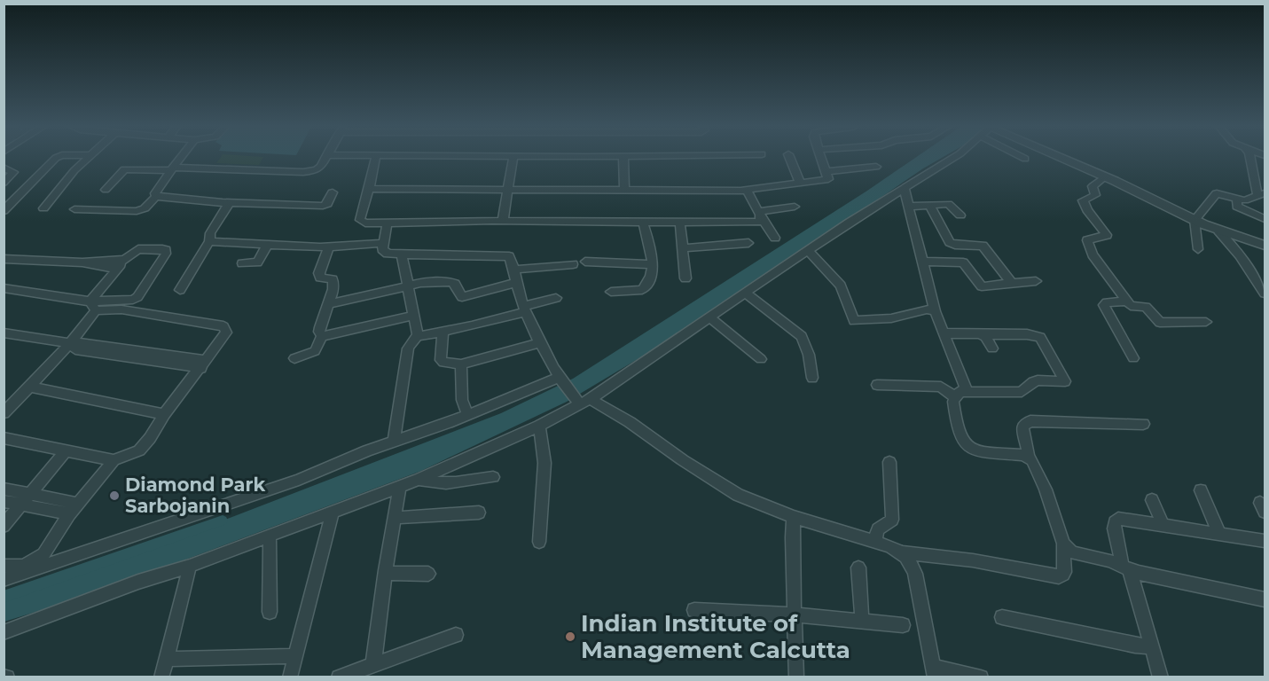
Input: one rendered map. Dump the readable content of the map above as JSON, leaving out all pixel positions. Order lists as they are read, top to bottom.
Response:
{
  "places": ["Diamond Park Sarbojanin", "Indian Institute of Management Calcutta"]
}
